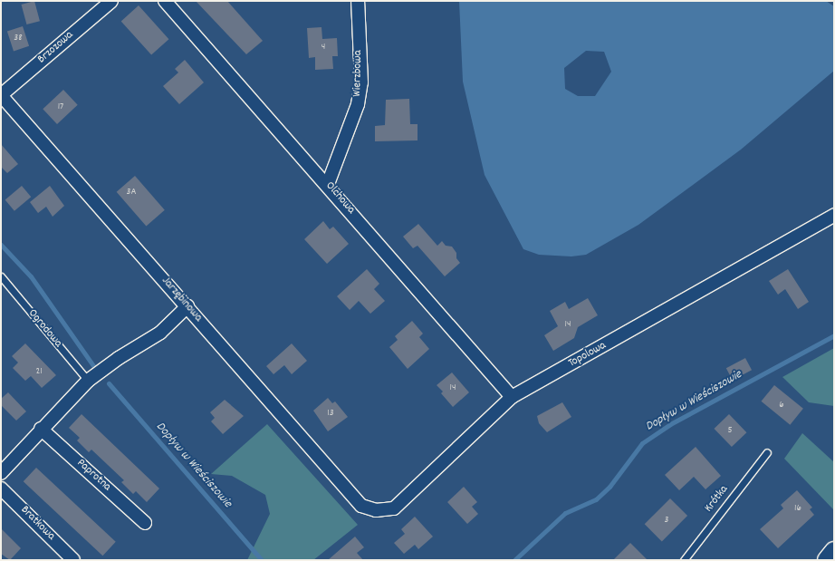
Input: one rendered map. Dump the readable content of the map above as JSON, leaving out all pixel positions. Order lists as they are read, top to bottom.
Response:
{
  "streets": {
    "street": [
      "Brzozowa",
      "Wierzbowa",
      "Olchowa",
      "Jarzębinowa",
      "Topolowa",
      "Paprotna",
      "Bratkowa"
    ],
    "lane": ["Ogrodowa", "Krótka"]
  },
  "crossings": [
    ["Brzozowa", "Jarzębinowa"],
    ["Wierzbowa", "Olchowa"],
    ["Olchowa", "Topolowa"],
    ["Jarzębinowa", "Topolowa"]
  ],
  "water": ["Dopływ w Wieściszowie"],
  "house_numbers": [
    "38",
    "4",
    "17",
    "3A",
    "14",
    "21",
    "14",
    "6",
    "13",
    "5",
    "16",
    "3"
  ]
}
